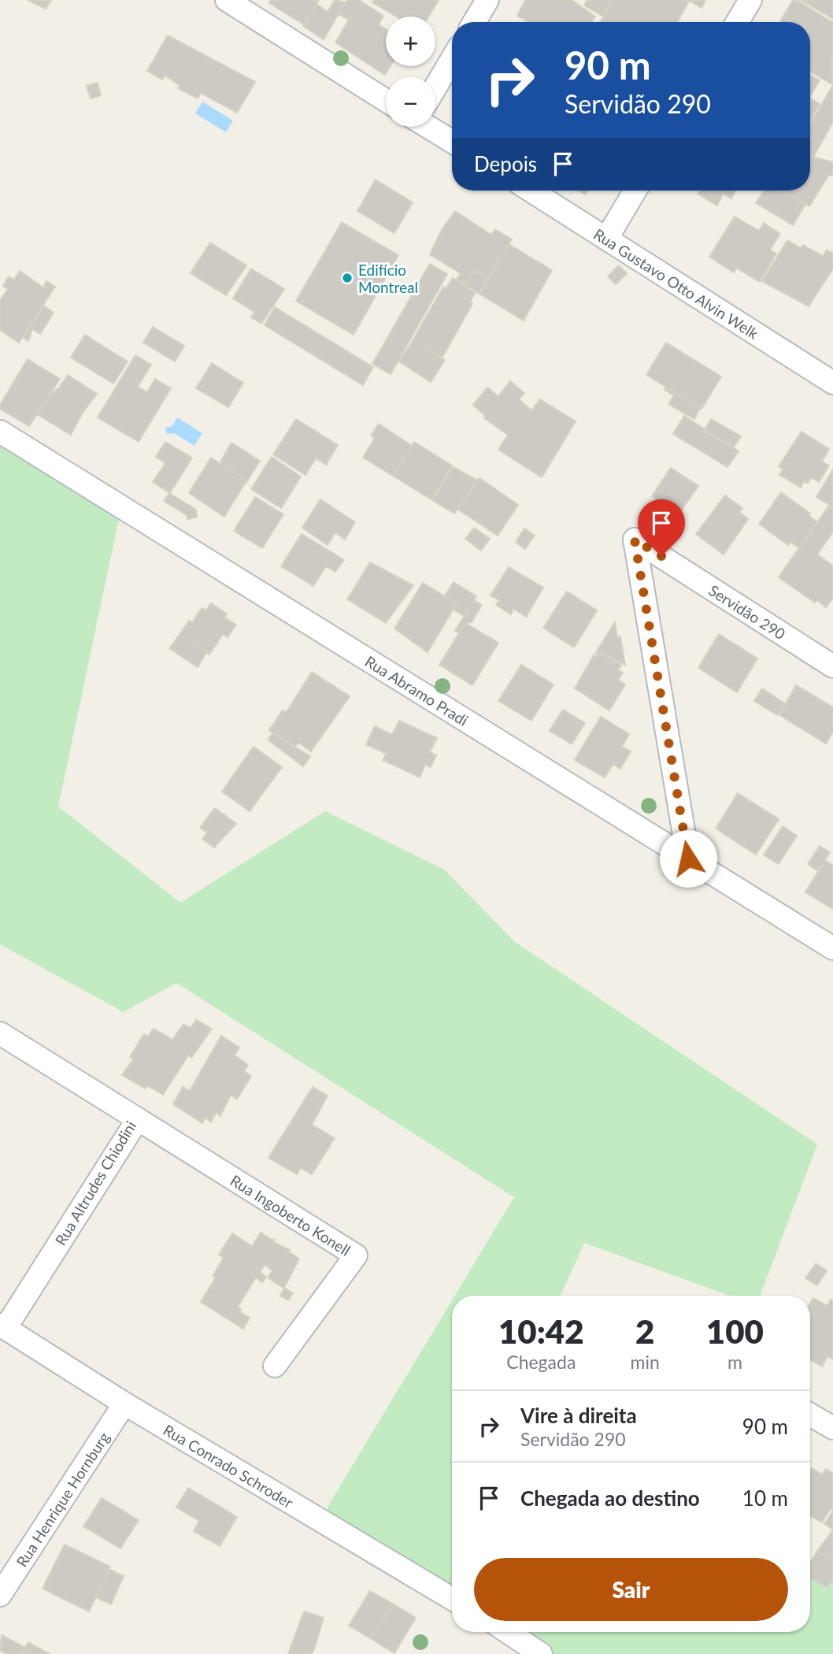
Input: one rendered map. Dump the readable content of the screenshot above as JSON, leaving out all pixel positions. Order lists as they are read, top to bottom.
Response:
{
  "streets": {
    "street": [
      "Rua Gustavo Otto Alvin Welk",
      "Servidão 290",
      "Rua Abramo Pradi",
      "Rua Altrudes Chiodini",
      "Rua Ingoberto Konell",
      "Rua Conrado Schroder",
      "Rua Henrique Hornburg"
    ]
  },
  "crossings": [
    ["Servidão 290", "Rua Abramo Pradi"],
    ["Rua Altrudes Chiodini", "Rua Ingoberto Konell"],
    ["Rua Altrudes Chiodini", "Rua Conrado Schroder"],
    ["Rua Conrado Schroder", "Rua Henrique Hornburg"]
  ],
  "places": ["Edifício Montreal"],
  "page": {
    "map_buttons": ["+", "−"],
    "turn": ["90 m", "Servidão 290"],
    "then": "Depois",
    "eta": [
      "10:42",
      "Chegada",
      "2",
      "min",
      "100",
      "m"
    ],
    "list": [
      {
        "name": "Vire à direita",
        "note": "Servidão 290",
        "value": "90 m"
      },
      {
        "name": "Chegada ao destino",
        "value": "10 m"
      }
    ],
    "buttons": "Sair"
  }
}
